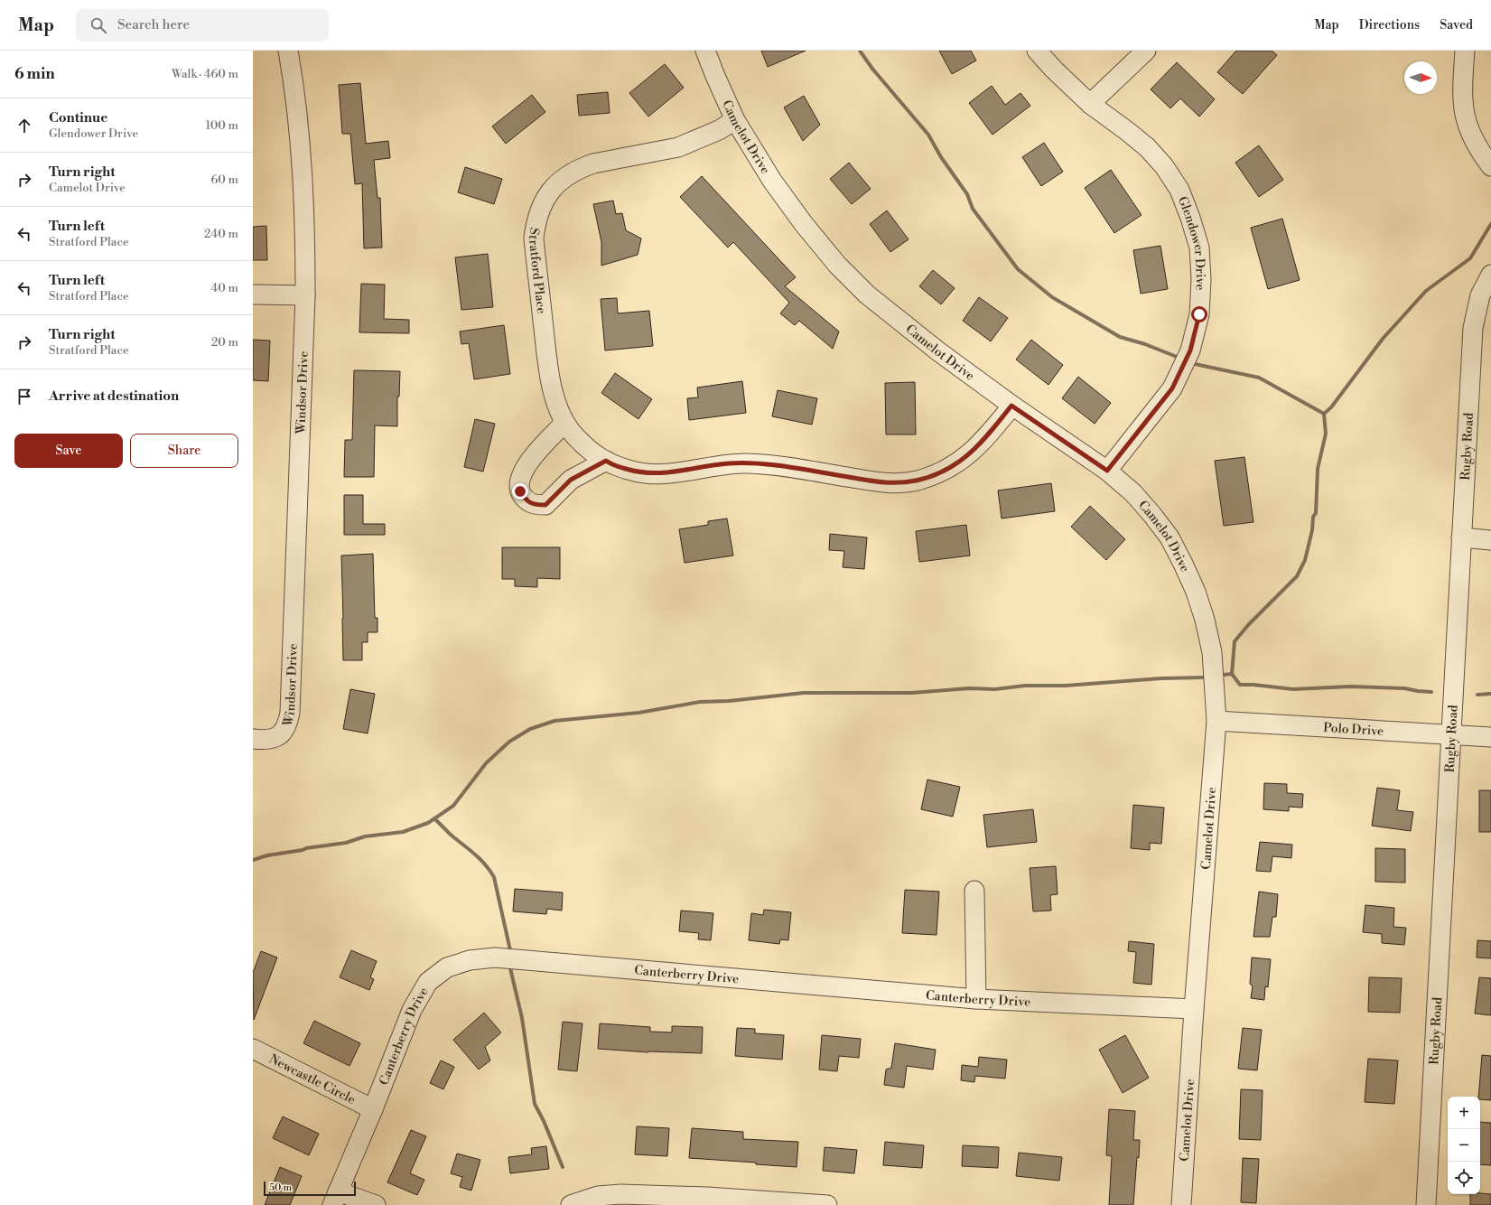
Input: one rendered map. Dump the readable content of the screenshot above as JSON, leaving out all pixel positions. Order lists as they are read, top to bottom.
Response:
{
  "streets": {
    "street": [
      "Camelot Drive",
      "Glendower Drive",
      "Stratford Place",
      "Windsor Drive",
      "Rugby Road",
      "Polo Drive",
      "Canterberry Drive",
      "Newcastle Circle"
    ]
  },
  "crossings": [
    ["Camelot Drive", "Glendower Drive"],
    ["Camelot Drive", "Stratford Place"],
    ["Camelot Drive", "Polo Drive"],
    ["Camelot Drive", "Canterberry Drive"],
    ["Rugby Road", "Polo Drive"],
    ["Canterberry Drive", "Newcastle Circle"]
  ],
  "scale_bar": "50 m",
  "north": "right",
  "page": {
    "header": "Map",
    "search": "Search here",
    "nav": ["Map", "Directions", "Saved"],
    "heading": ["6 min", "Walk · 460 m"],
    "list": [
      ["Continue", "Glendower Drive", "100 m"],
      ["Turn right", "Camelot Drive", "60 m"],
      ["Turn left", "Stratford Place", "240 m"],
      ["Turn left", "Stratford Place", "40 m"],
      ["Turn right", "Stratford Place", "20 m"],
      "Arrive at destination"
    ],
    "buttons": ["Save", "Share"],
    "map_buttons": ["+", "−"],
    "scale": "50 m"
  }
}
